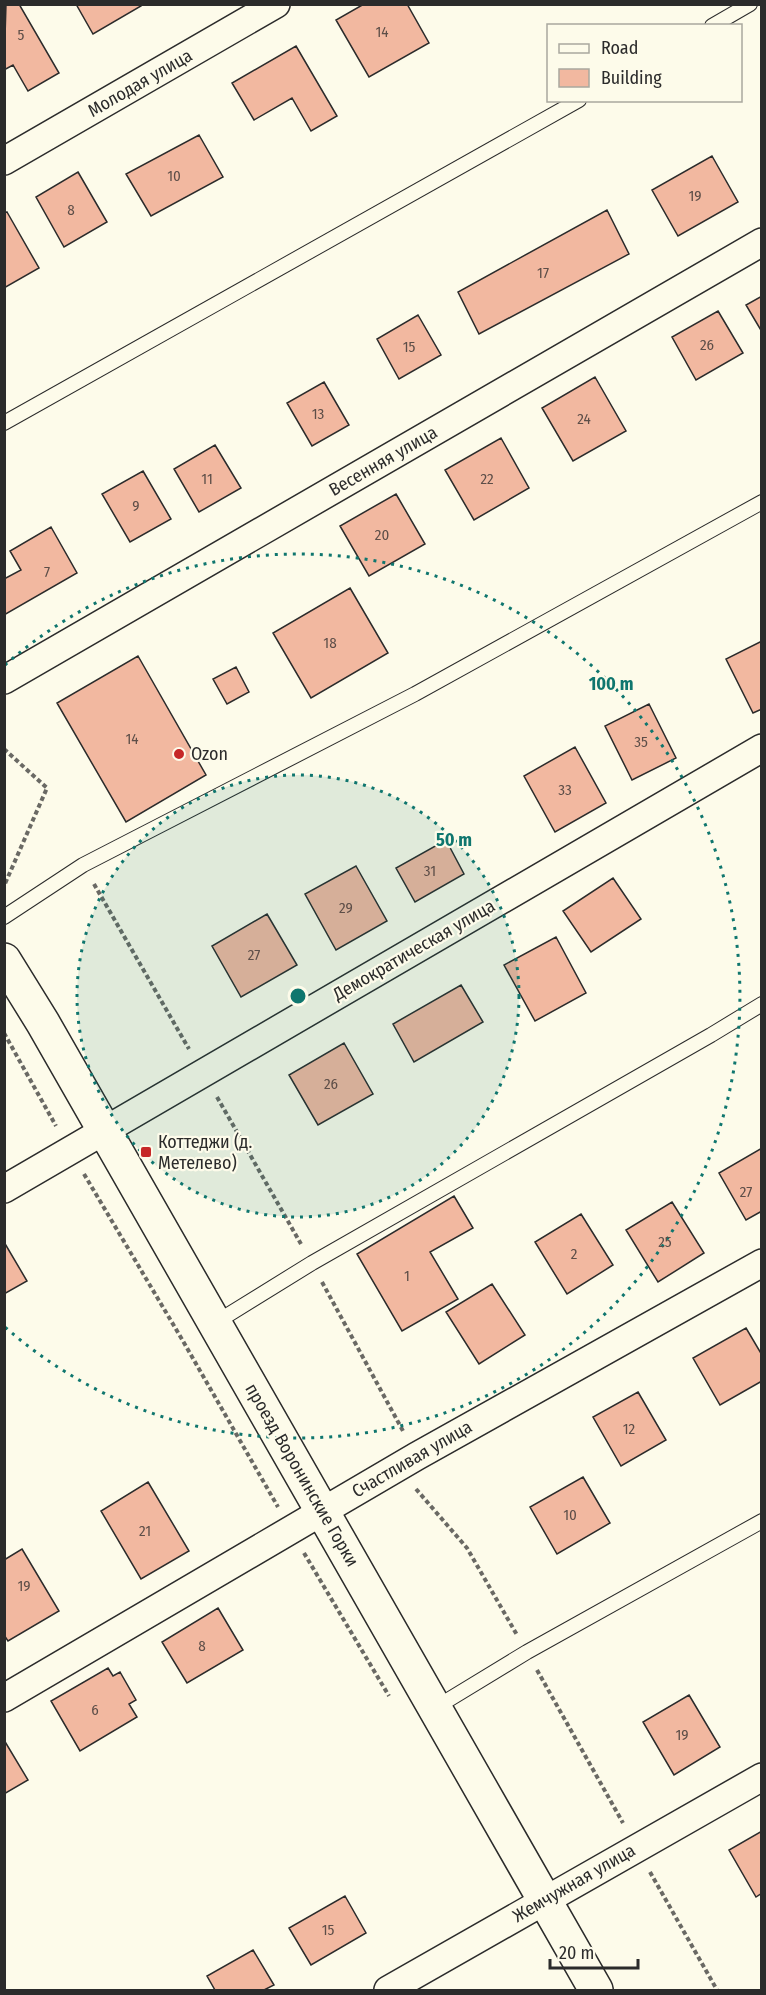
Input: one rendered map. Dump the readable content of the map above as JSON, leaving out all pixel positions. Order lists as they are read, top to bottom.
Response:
{
  "streets": {
    "street": [
      "Молодая улица",
      "Весенняя улица",
      "Демократическая улица",
      "Счастливая улица",
      "проезд Воронинские Горки",
      "Жемчужная улица"
    ]
  },
  "crossings": [
    ["Демократическая улица", "проезд Воронинские Горки"],
    ["Счастливая улица", "проезд Воронинские Горки"],
    ["проезд Воронинские Горки", "Жемчужная улица"]
  ],
  "places": {
    "other": ["Ozon"],
    "transit": ["Коттеджи (д. Метелево)"]
  },
  "house_numbers": [
    "14",
    "5",
    "10",
    "19",
    "8",
    "17",
    "26",
    "15",
    "13",
    "24",
    "11",
    "22",
    "9",
    "20",
    "7",
    "18",
    "14",
    "35",
    "33",
    "31",
    "29",
    "27",
    "26",
    "27",
    "25",
    "2",
    "1",
    "12",
    "10",
    "21",
    "19",
    "8",
    "6",
    "19",
    "15"
  ],
  "legend": ["Road", "Building"],
  "scale_bar": "20 m",
  "rings": ["100 m", "50 m"]
}
